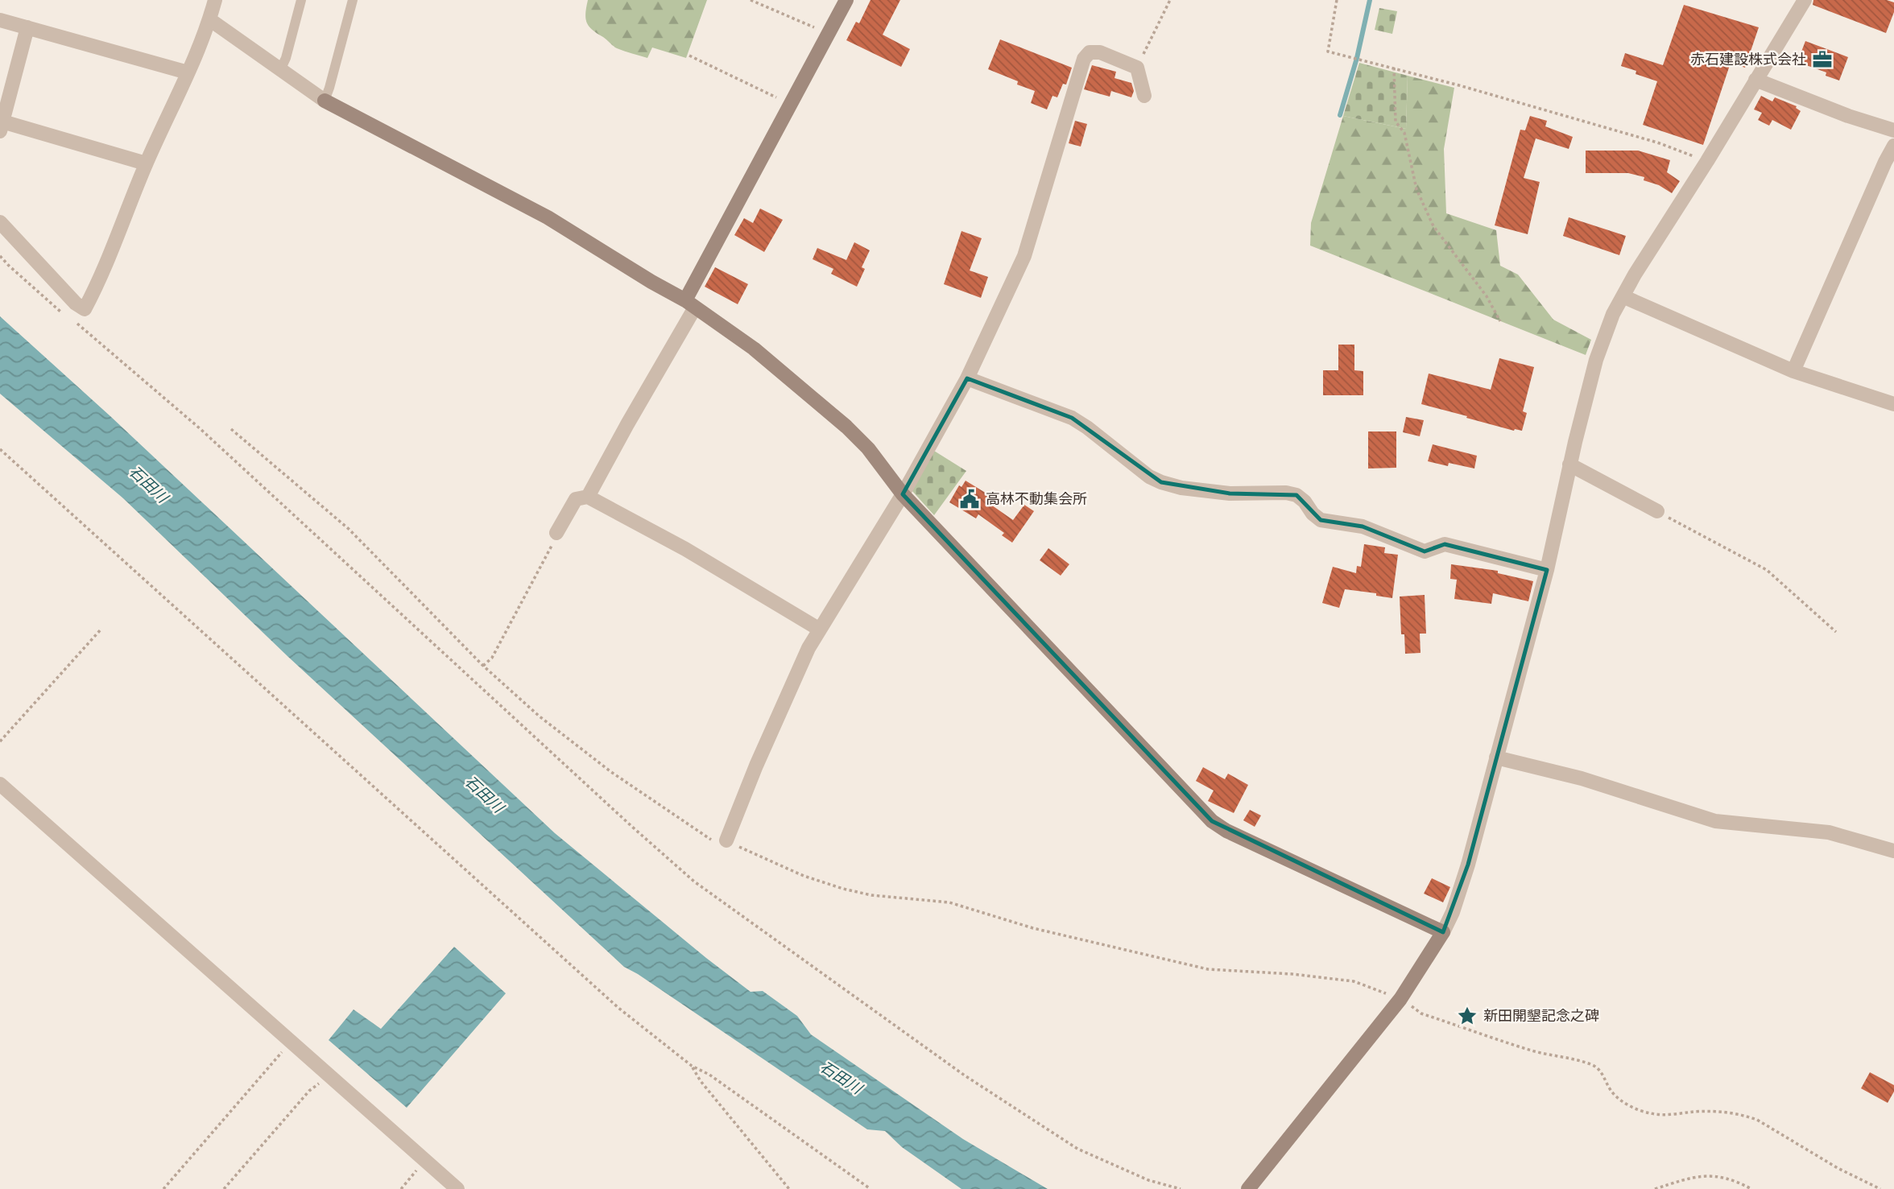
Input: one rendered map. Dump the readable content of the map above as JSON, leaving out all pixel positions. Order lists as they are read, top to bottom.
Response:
{
  "water": ["石田川"],
  "places": {
    "office": ["赤石建設株式会社"],
    "public building": ["高林不動集会所"],
    "place": ["新田開墾記念之碑"]
  }
}
